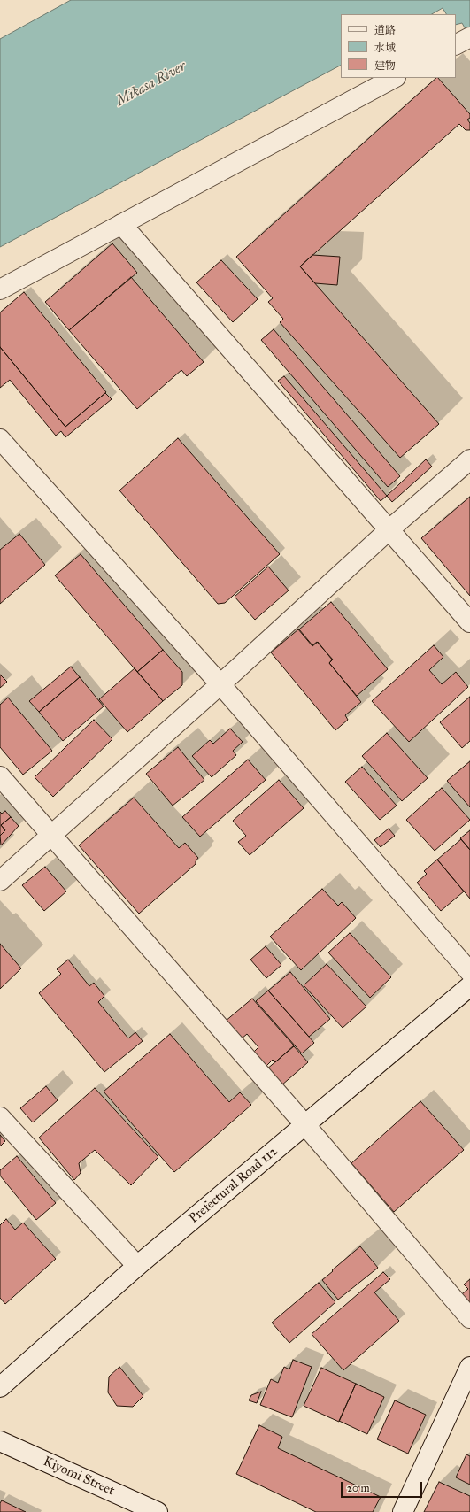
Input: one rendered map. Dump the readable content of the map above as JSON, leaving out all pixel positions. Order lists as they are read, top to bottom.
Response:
{
  "streets": {
    "street": ["Prefectural Road 112", "Kiyomi Street"]
  },
  "water": ["Mikasa River"],
  "legend": ["道路", "水域", "建物"],
  "scale_bar": "20 m"
}
